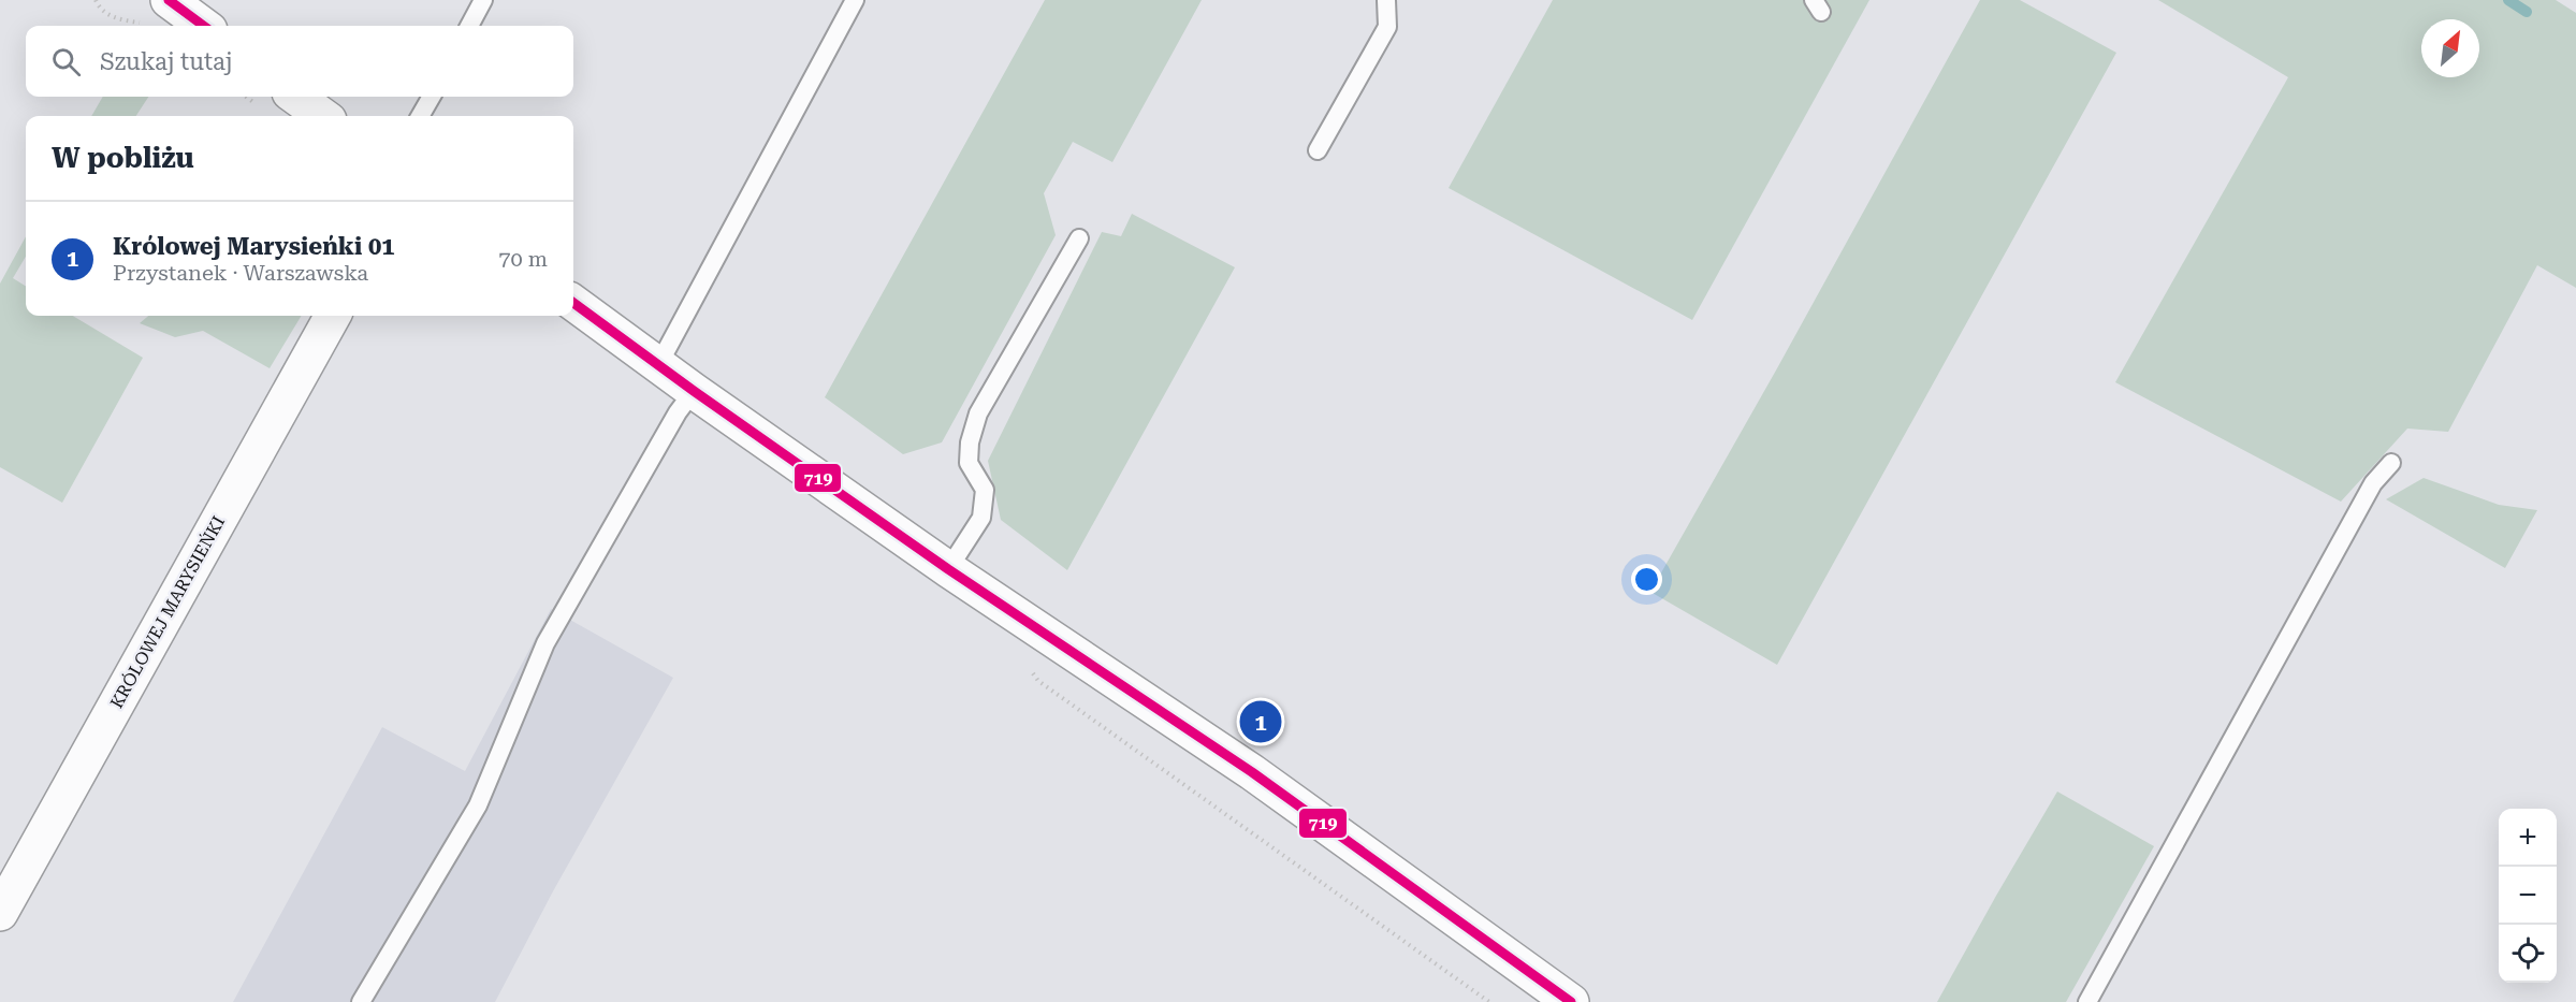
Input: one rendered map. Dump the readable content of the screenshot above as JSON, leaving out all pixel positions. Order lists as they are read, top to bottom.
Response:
{
  "streets": {
    "main road": ["KRÓLOWEJ MARYSIEŃKI"]
  },
  "lines": ["transit line 719"],
  "north": "top right",
  "page": {
    "search": "Szukaj tutaj",
    "heading": "W pobliżu",
    "list": [
      {
        "mark": "1",
        "name": "Królowej Marysieńki 01",
        "note": "Przystanek · Warszawska",
        "value": "70 m"
      }
    ],
    "pins": "1",
    "map_buttons": ["+", "−"]
  }
}
